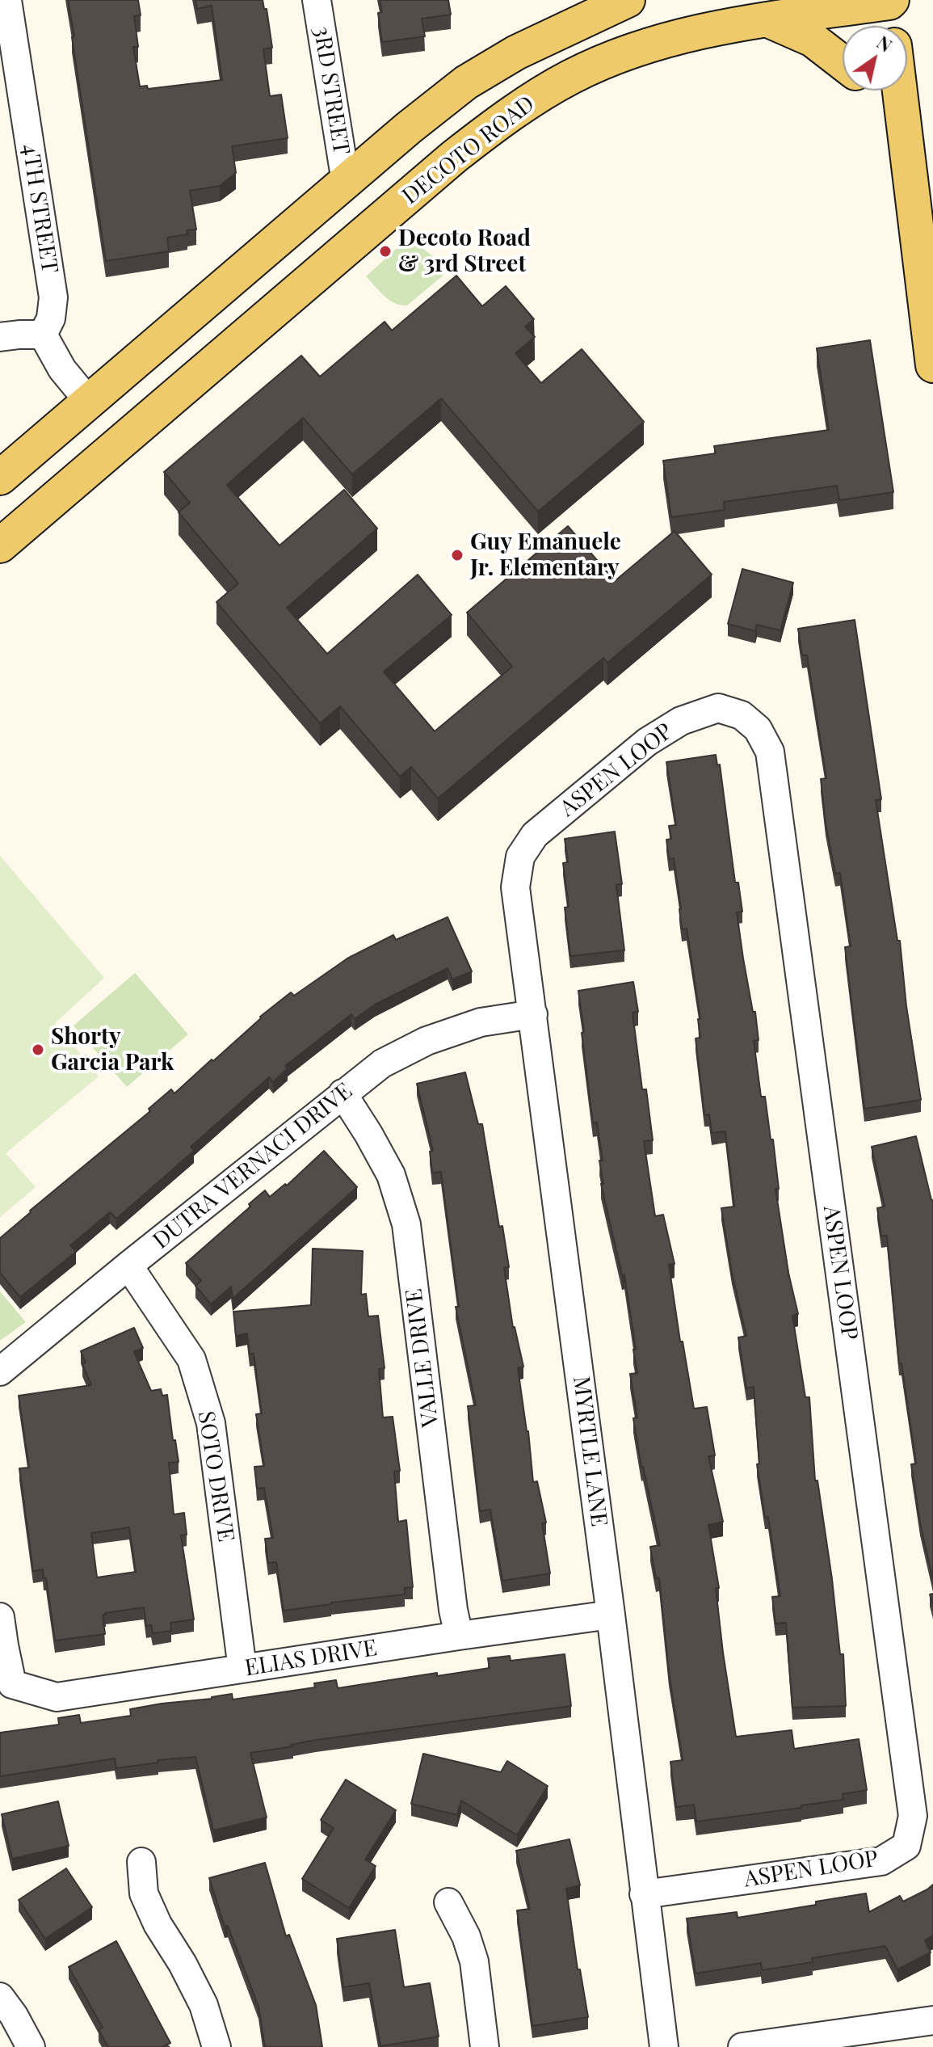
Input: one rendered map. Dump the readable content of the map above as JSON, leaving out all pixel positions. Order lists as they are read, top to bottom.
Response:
{
  "streets": {
    "main road": ["DECOTO ROAD"],
    "street": [
      "3RD STREET",
      "4TH STREET",
      "ASPEN LOOP",
      "DUTRA VERNACI DRIVE",
      "VALLE DRIVE",
      "MYRTLE LANE",
      "SOTO DRIVE",
      "ELIAS DRIVE"
    ]
  },
  "crossings": [
    ["ASPEN LOOP", "MYRTLE LANE"],
    ["DUTRA VERNACI DRIVE", "VALLE DRIVE"],
    ["DUTRA VERNACI DRIVE", "MYRTLE LANE"],
    ["DUTRA VERNACI DRIVE", "SOTO DRIVE"],
    ["VALLE DRIVE", "ELIAS DRIVE"],
    ["MYRTLE LANE", "ELIAS DRIVE"],
    ["SOTO DRIVE", "ELIAS DRIVE"]
  ],
  "places": ["Decoto Road & 3rd Street", "Guy Emanuele Jr. Elementary", "Shorty Garcia Park"],
  "north": "top right"
}
